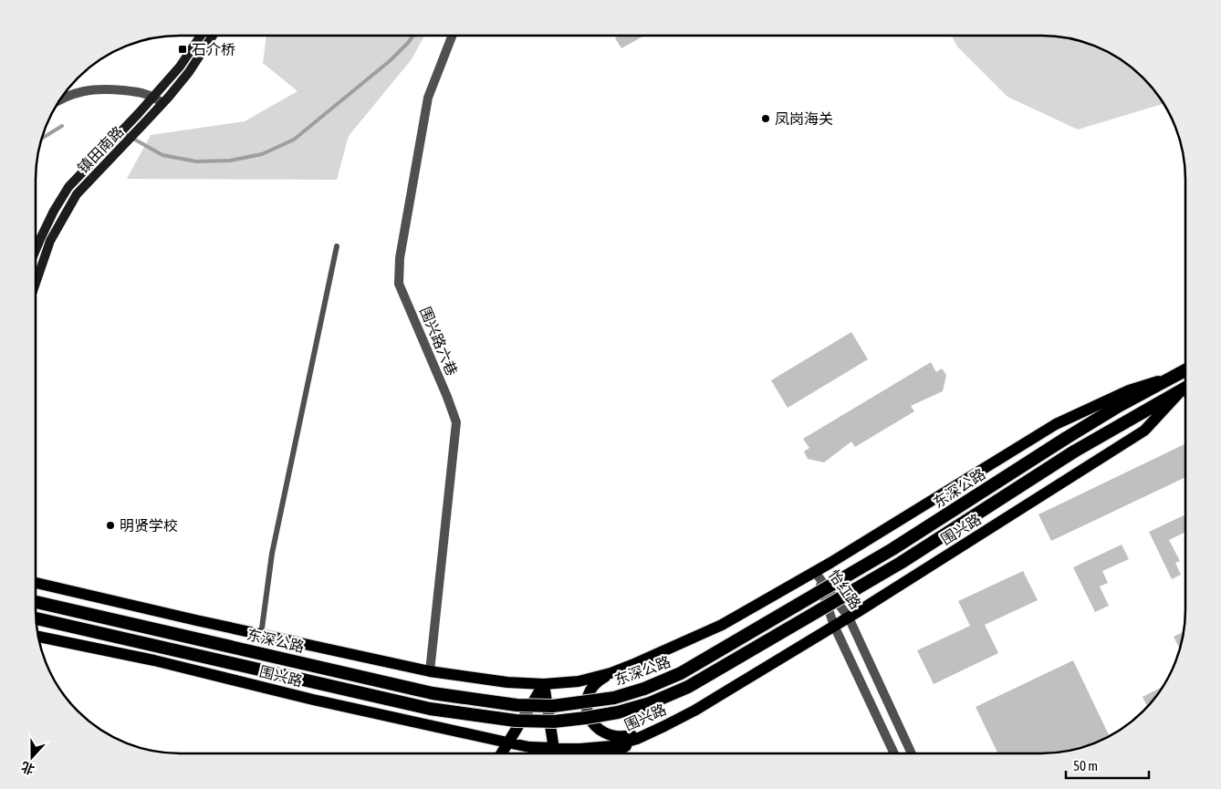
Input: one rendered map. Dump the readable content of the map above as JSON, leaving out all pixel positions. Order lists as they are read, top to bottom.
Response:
{
  "streets": {
    "highway": ["东深公路"],
    "main road": ["镇田南路", "围兴路"],
    "street": ["围兴路六巷", "怡红路"]
  },
  "crossings": [
    ["围兴路", "怡红路"]
  ],
  "places": {
    "transit": ["石介桥"],
    "other": ["凤岗海关", "明贤学校"]
  },
  "scale_bar": "50 m",
  "north": "bottom"
}
